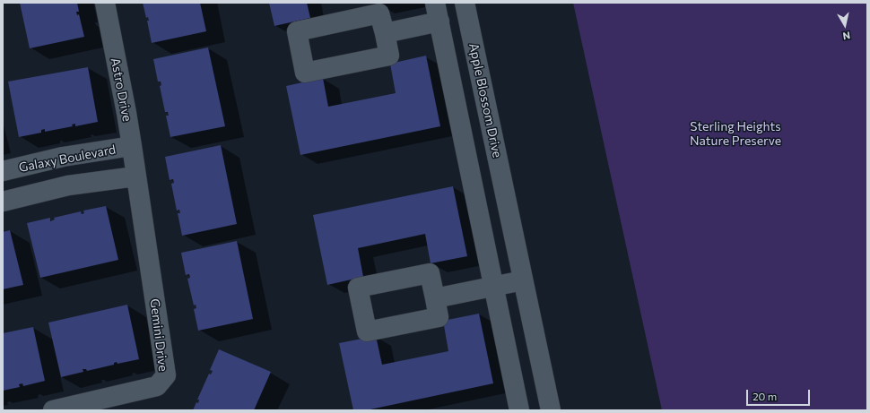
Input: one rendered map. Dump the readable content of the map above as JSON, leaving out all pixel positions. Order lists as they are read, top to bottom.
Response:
{
  "streets": {
    "street": [
      "Astro Drive",
      "Apple Blossom Drive",
      "Galaxy Boulevard",
      "Gemini Drive"
    ]
  },
  "crossings": [
    ["Astro Drive", "Galaxy Boulevard"],
    ["Astro Drive", "Gemini Drive"]
  ],
  "parks": ["Sterling Heights Nature Preserve"],
  "scale_bar": "20 m",
  "north": "bottom"
}
